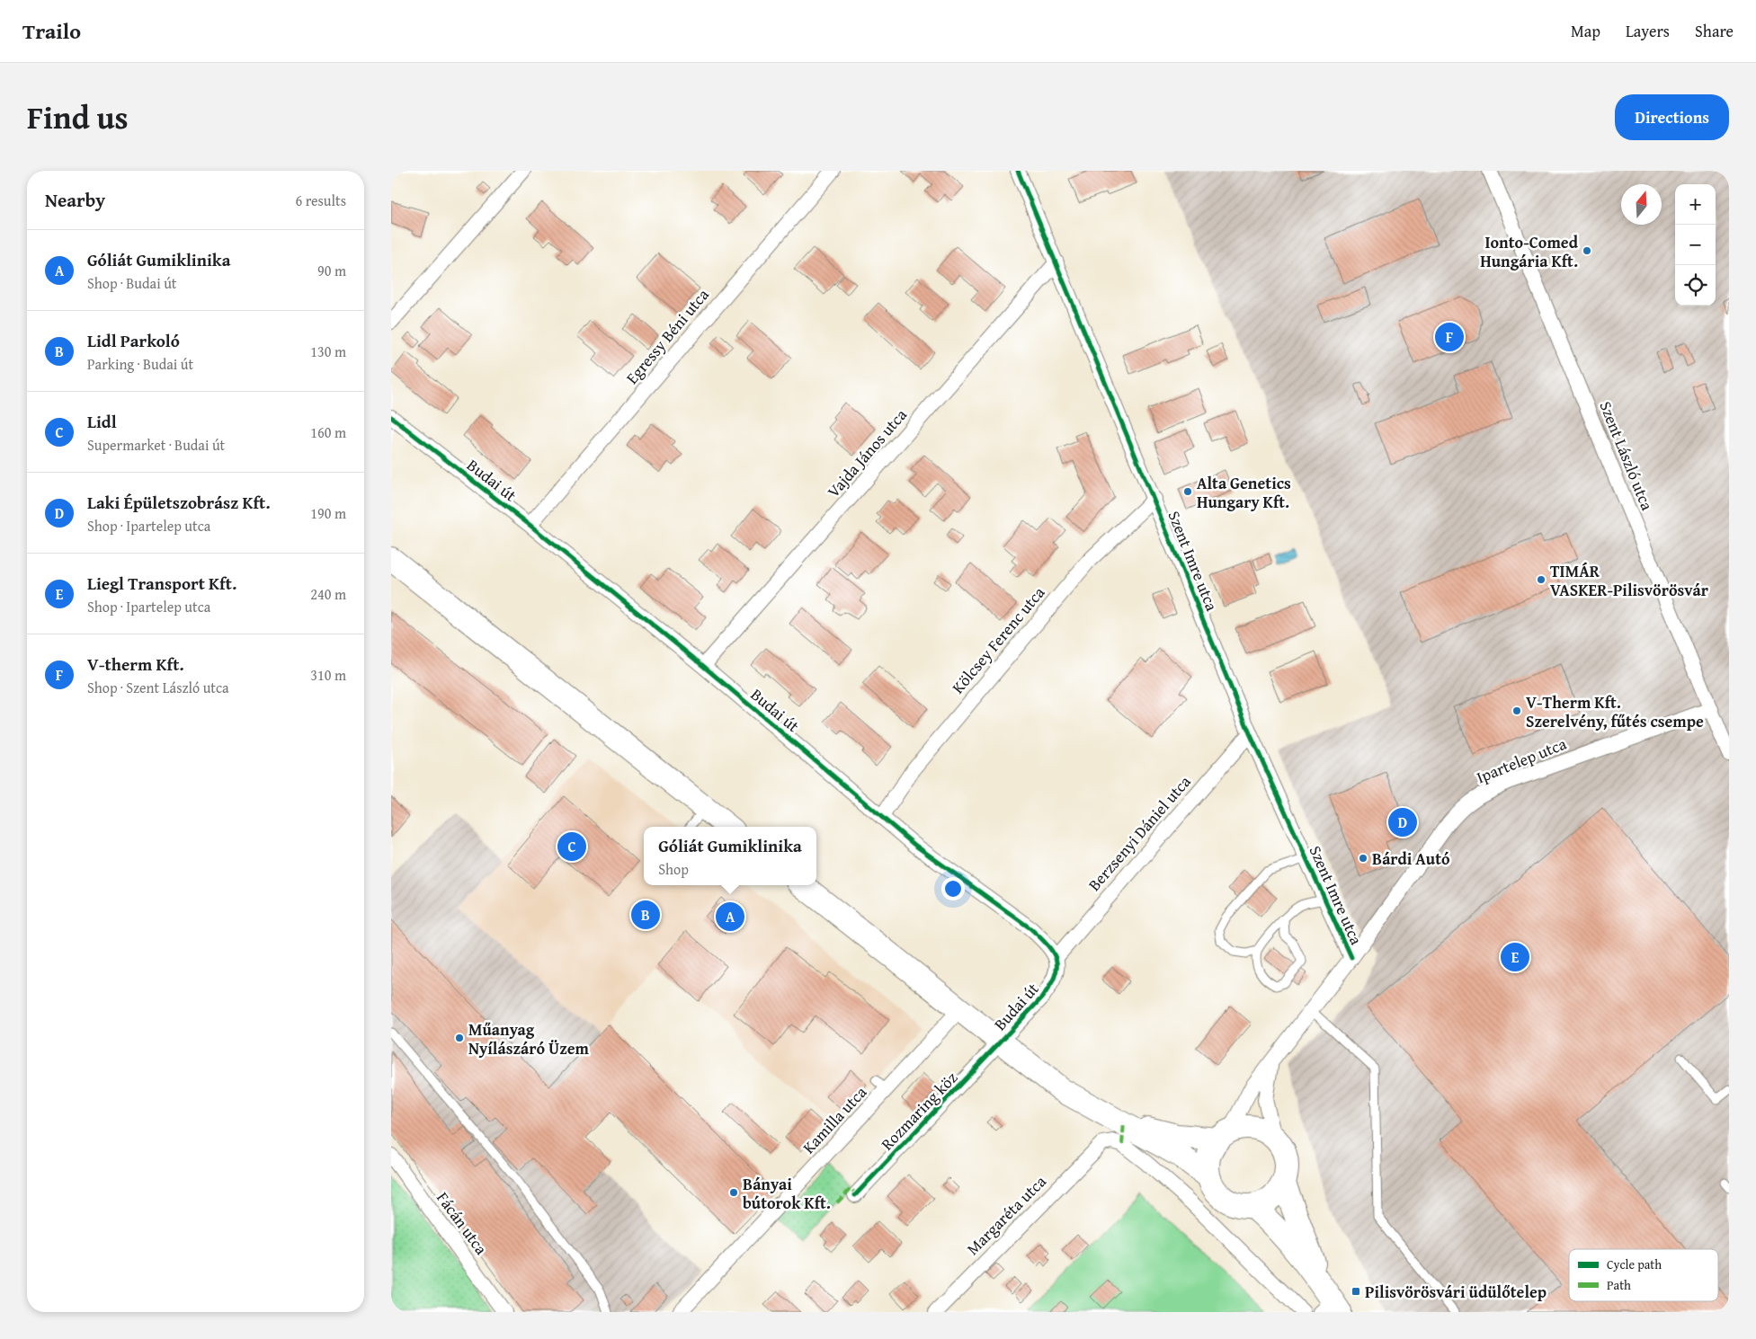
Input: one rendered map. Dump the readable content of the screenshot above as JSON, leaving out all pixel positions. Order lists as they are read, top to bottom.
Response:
{
  "streets": {
    "main road": ["Budai út"],
    "street": [
      "Egressy Béni utca",
      "Vajda János utca",
      "Szent László utca",
      "Szent Imre utca",
      "Kölcsey Ferenc utca",
      "Ipartelep utca",
      "Berzsenyi Dániel utca",
      "Rozmaring köz",
      "Kamilla utca",
      "Margaréta utca",
      "Fácán utca"
    ]
  },
  "crossings": [
    ["Egressy Béni utca", "Budai út"],
    ["Vajda János utca", "Budai út"],
    ["Vajda János utca", "Szent Imre utca"],
    ["Szent László utca", "Ipartelep utca"],
    ["Budai út", "Kölcsey Ferenc utca"],
    ["Budai út", "Berzsenyi Dániel utca"],
    ["Budai út", "Rozmaring köz"],
    ["Budai út", "Kamilla utca"],
    ["Szent Imre utca", "Kölcsey Ferenc utca"],
    ["Szent Imre utca", "Ipartelep utca"],
    ["Szent Imre utca", "Berzsenyi Dániel utca"]
  ],
  "places": {
    "other": [
      "Ionto-Comed Hungária Kft.",
      "Alta Genetics Hungary Kft.",
      "TIMÁR VASKER-Pilisvörösvár",
      "V-Therm Kft. Szerelvény, fűtés csempe",
      "Bárdi Autó",
      "Műanyag Nyílászáró Üzem",
      "Bányai bútorok Kft."
    ],
    "transit": ["Pilisvörösvári üdülőtelep"]
  },
  "legend": ["Cycle path", "Path"],
  "north": "top",
  "page": {
    "header": "Trailo",
    "nav": ["Map", "Layers", "Share"],
    "title": "Find us",
    "buttons": "Directions",
    "heading": ["Nearby", "6 results"],
    "map_buttons": ["+", "−"],
    "list": [
      {
        "mark": "A",
        "name": "Góliát Gumiklinika",
        "note": "Shop · Budai út",
        "value": "90 m"
      },
      {
        "mark": "B",
        "name": "Lidl Parkoló",
        "note": "Parking · Budai út",
        "value": "130 m"
      },
      {
        "mark": "C",
        "name": "Lidl",
        "note": "Supermarket · Budai út",
        "value": "160 m"
      },
      {
        "mark": "D",
        "name": "Laki Épületszobrász Kft.",
        "note": "Shop · Ipartelep utca",
        "value": "190 m"
      },
      {
        "mark": "E",
        "name": "Liegl Transport Kft.",
        "note": "Shop · Ipartelep utca",
        "value": "240 m"
      },
      {
        "mark": "F",
        "name": "V-therm Kft.",
        "note": "Shop · Szent László utca",
        "value": "310 m"
      }
    ],
    "pins": [
      "F",
      "D",
      "C",
      "B",
      "A",
      "E"
    ],
    "popup": ["Góliát Gumiklinika", "Shop"]
  }
}
